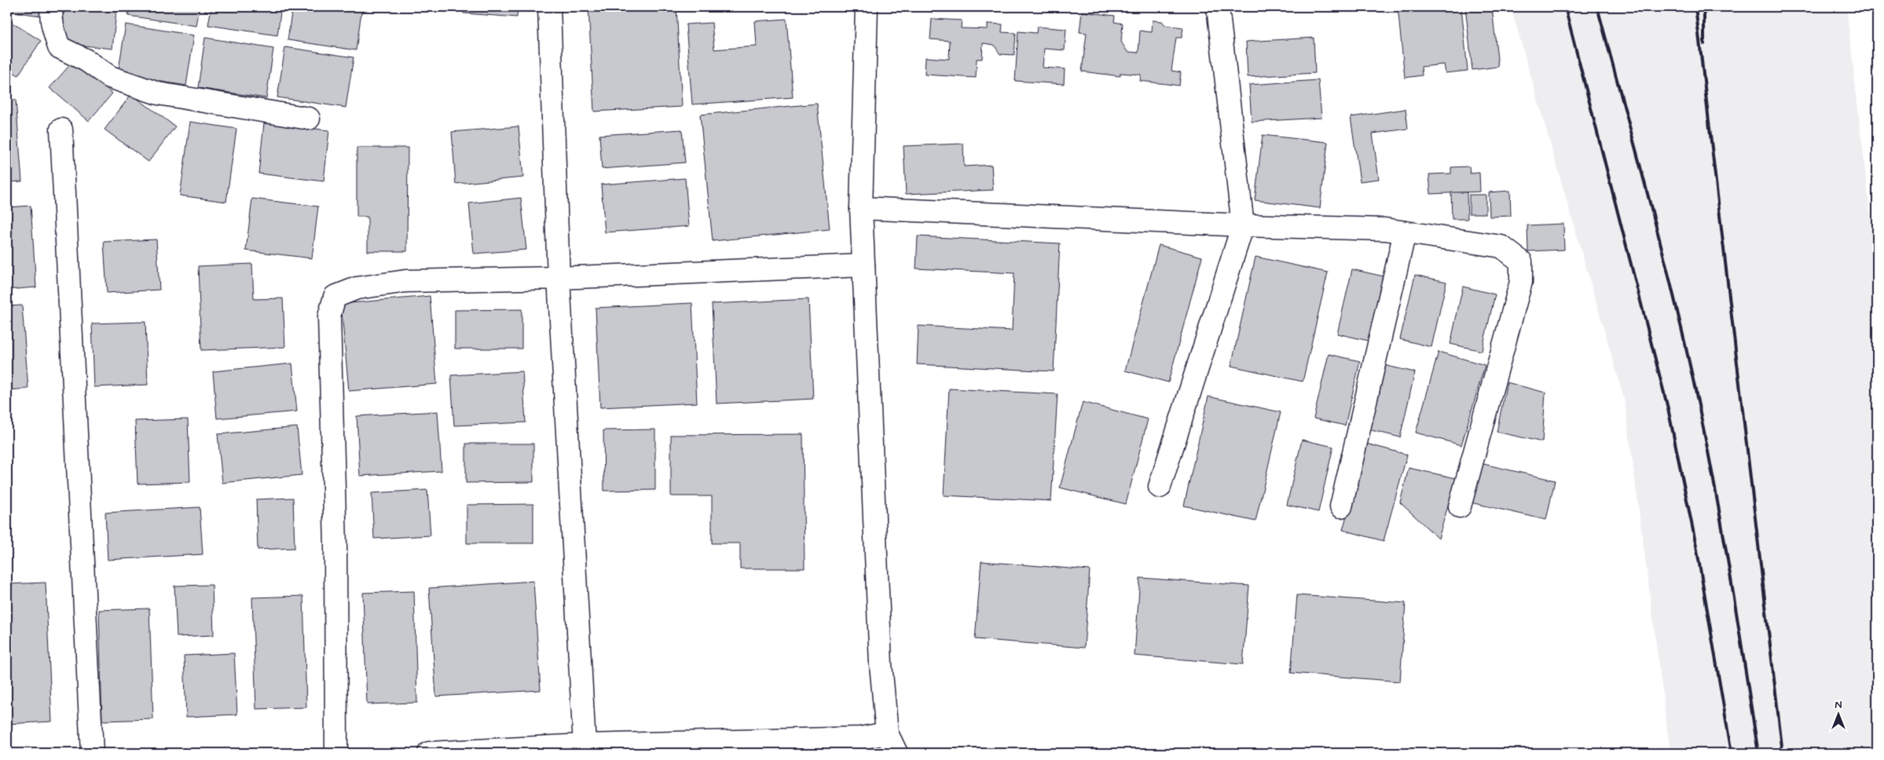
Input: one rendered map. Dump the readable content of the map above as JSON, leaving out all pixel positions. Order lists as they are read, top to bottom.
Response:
{
  "north": "top"
}
